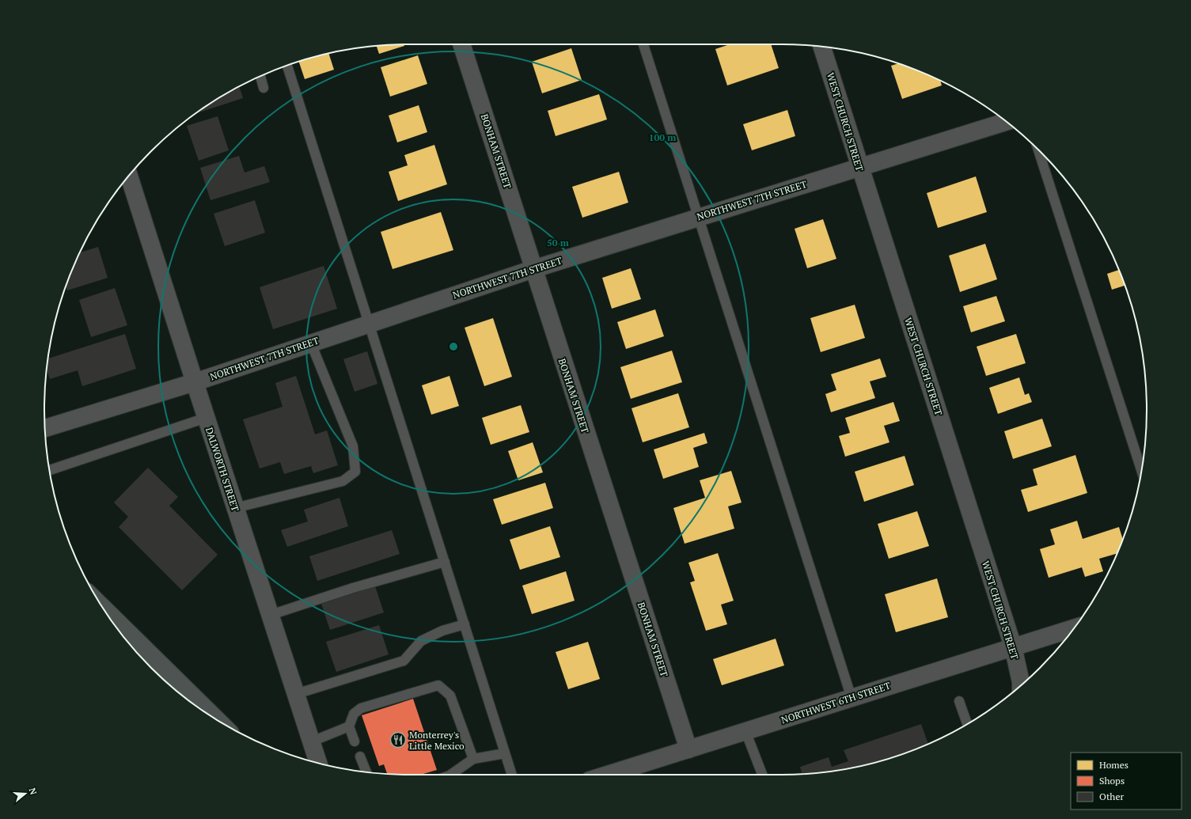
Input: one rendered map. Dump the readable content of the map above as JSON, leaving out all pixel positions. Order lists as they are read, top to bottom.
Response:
{
  "streets": {
    "street": [
      "WEST CHURCH STREET",
      "BONHAM STREET",
      "NORTHWEST 7TH STREET",
      "DALWORTH STREET",
      "NORTHWEST 6TH STREET"
    ]
  },
  "crossings": [
    ["WEST CHURCH STREET", "NORTHWEST 7TH STREET"],
    ["WEST CHURCH STREET", "NORTHWEST 6TH STREET"],
    ["BONHAM STREET", "NORTHWEST 7TH STREET"],
    ["BONHAM STREET", "NORTHWEST 6TH STREET"],
    ["NORTHWEST 7TH STREET", "DALWORTH STREET"]
  ],
  "places": {
    "restaurant": ["Monterrey's Little Mexico"]
  },
  "legend": ["Homes", "Shops", "Other"],
  "north": "right",
  "rings": ["100 m", "50 m"]
}
